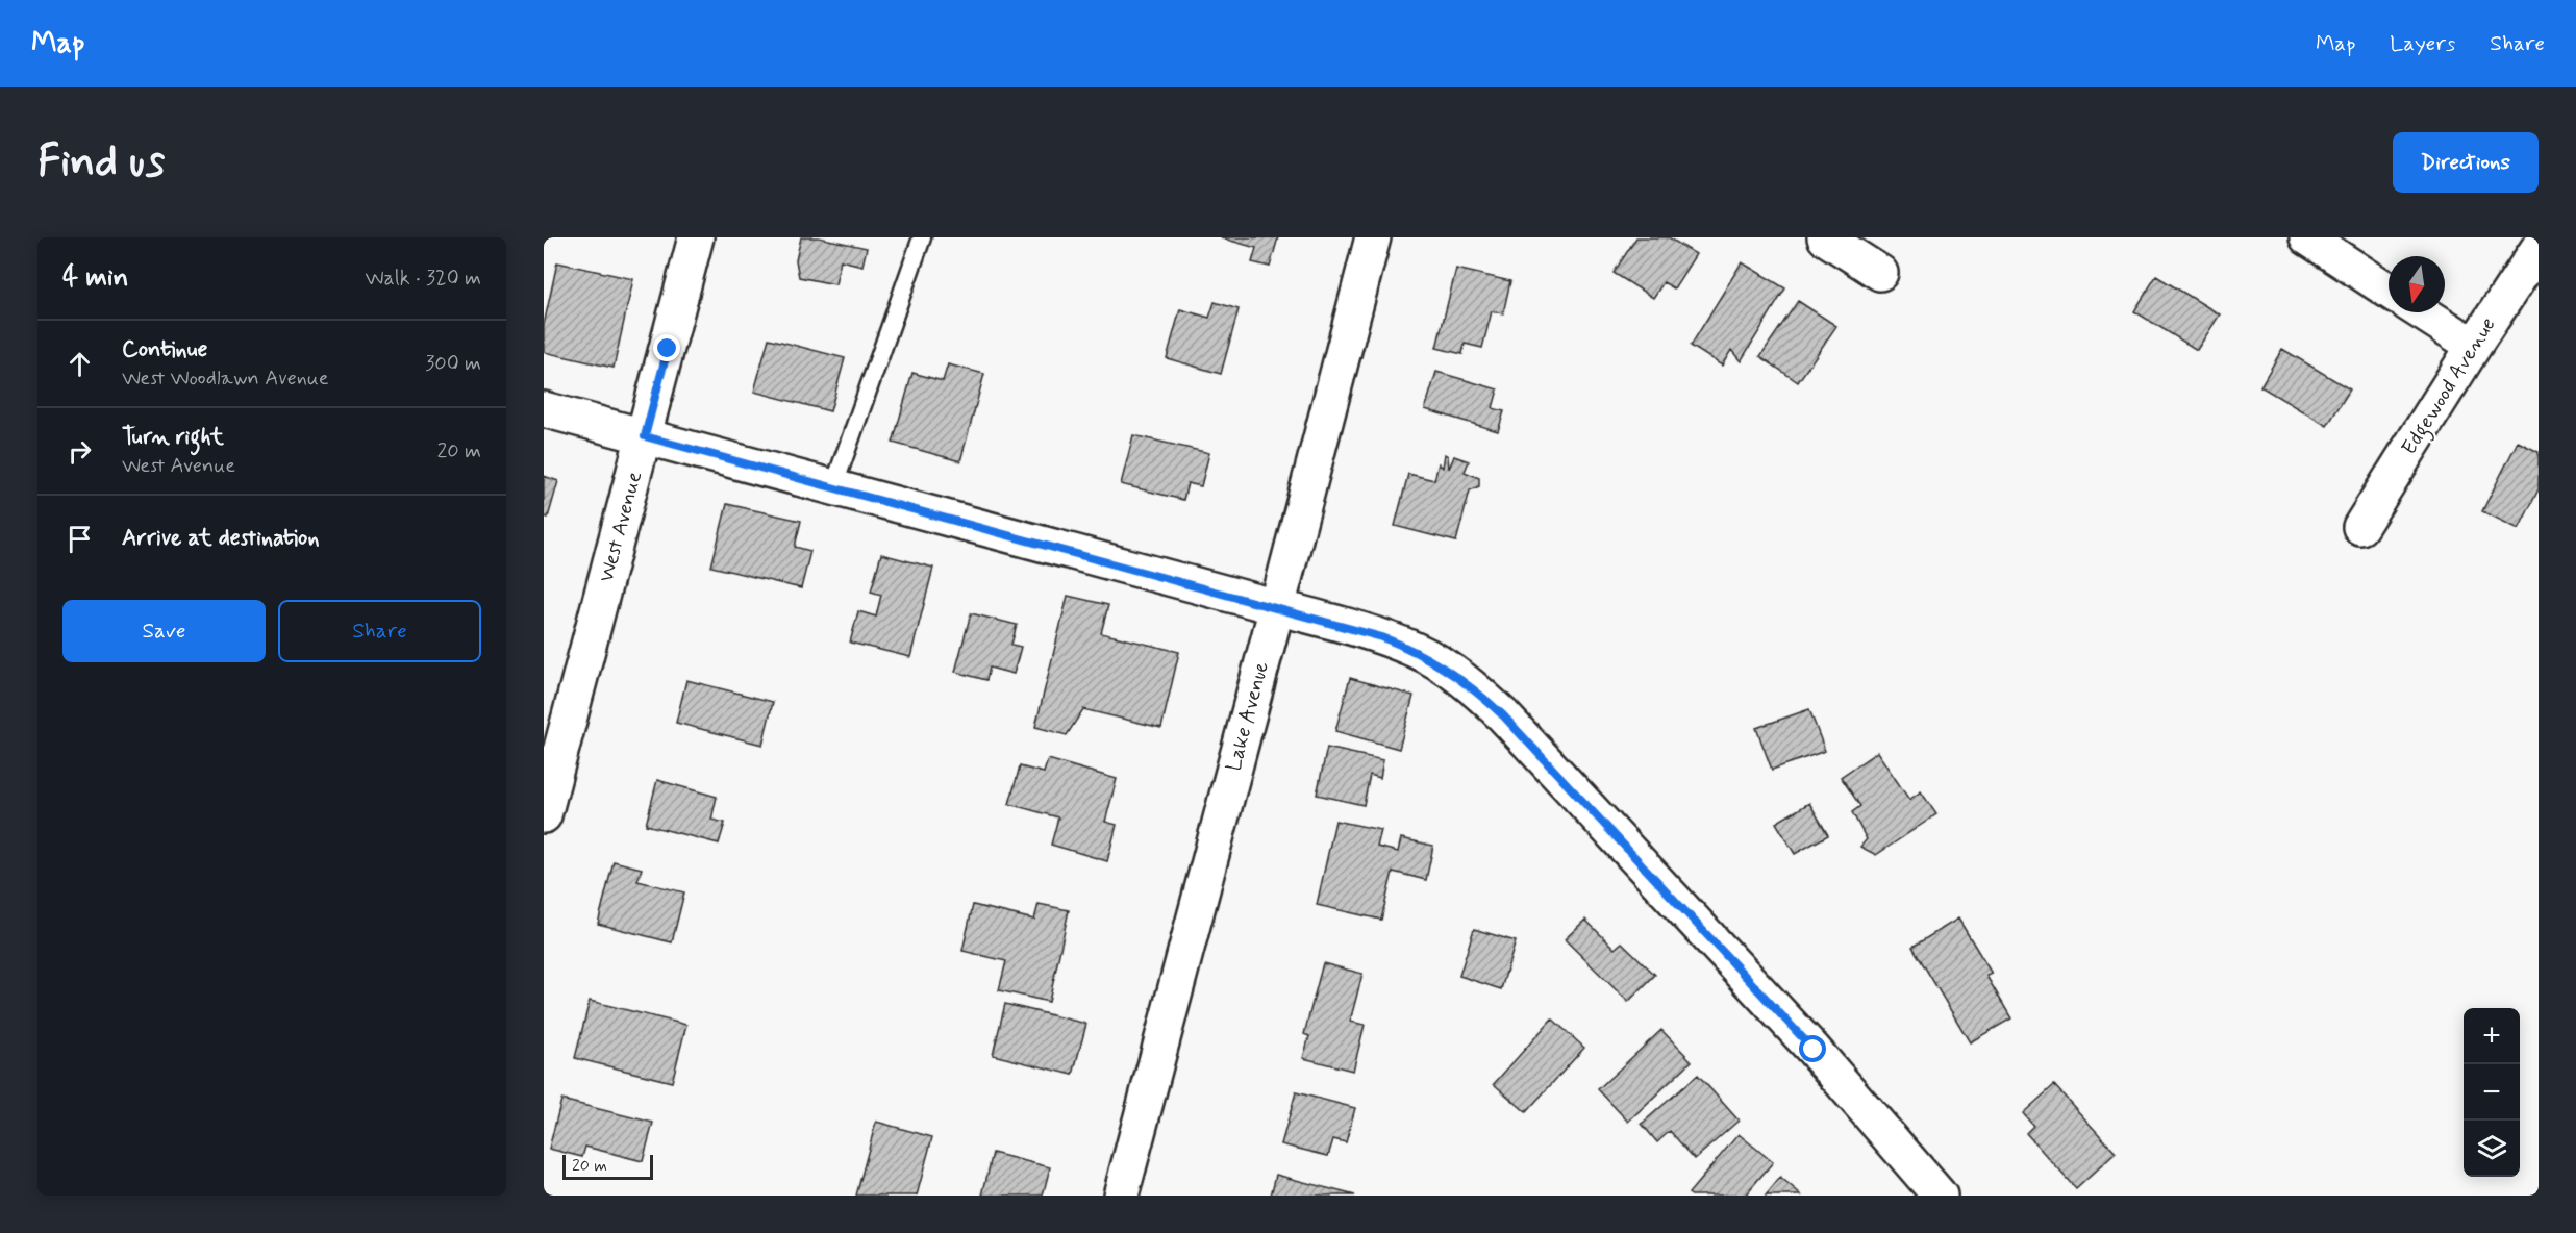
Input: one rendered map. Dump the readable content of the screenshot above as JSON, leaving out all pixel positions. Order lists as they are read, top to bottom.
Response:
{
  "streets": {
    "street": ["Edgewood Avenue", "West Avenue", "Lake Avenue"]
  },
  "scale_bar": "20 m",
  "north": "bottom",
  "page": {
    "header": "Map",
    "nav": ["Map", "Layers", "Share"],
    "buttons": [
      "Directions",
      ["Save", "Share"]
    ],
    "title": "Find us",
    "heading": ["4 min", "Walk · 320 m"],
    "list": [
      ["Continue", "West Woodlawn Avenue", "300 m"],
      ["Turn right", "West Avenue", "20 m"],
      "Arrive at destination"
    ],
    "map_buttons": ["+", "−"],
    "scale": "20 m"
  }
}
